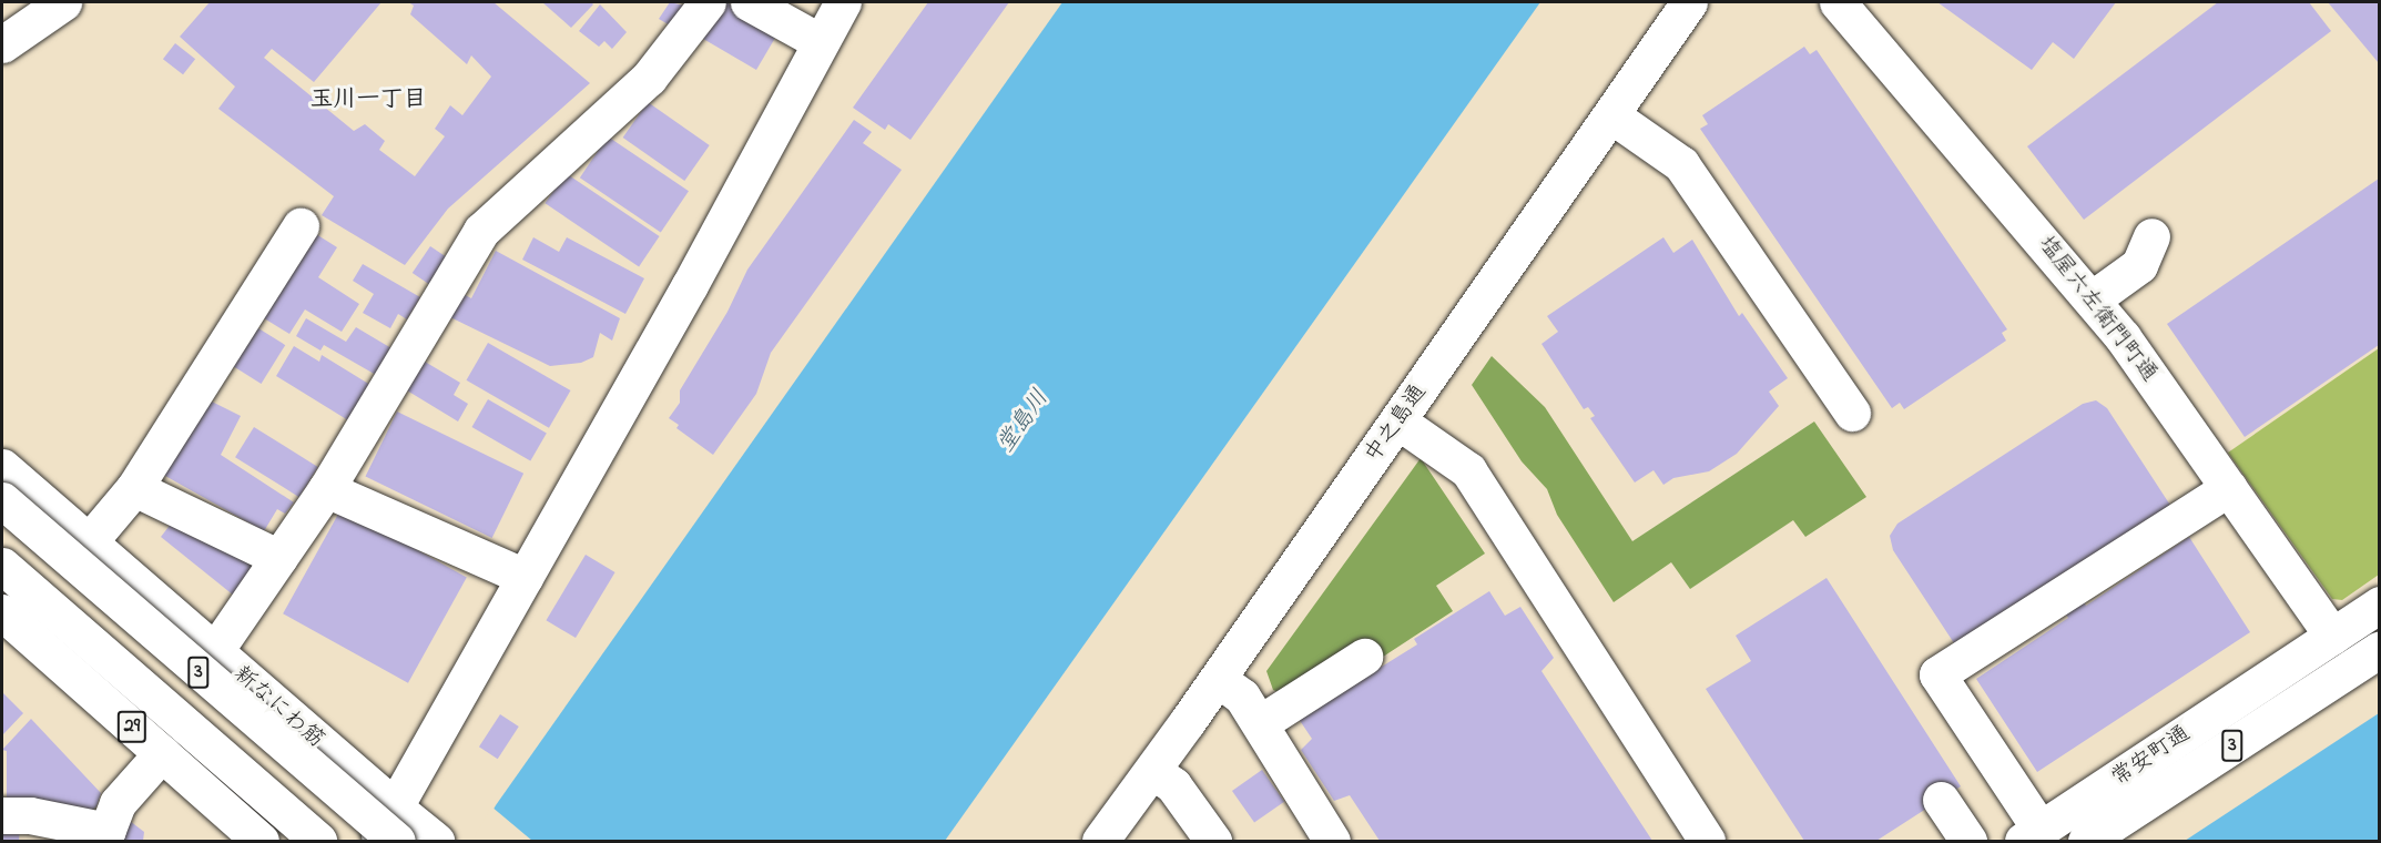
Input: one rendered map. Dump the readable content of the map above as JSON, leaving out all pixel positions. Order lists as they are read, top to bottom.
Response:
{
  "streets": {
    "main road": [
      "塩屋六左衛門町通",
      "中之島通",
      "3",
      "新なにわ筋",
      "29",
      "常安町通"
    ]
  },
  "crossings": [
    ["塩屋六左衛門町通", "常安町通"],
    ["3", "新なにわ筋"]
  ],
  "districts": ["玉川一丁目"],
  "water": ["堂島川"]
}
